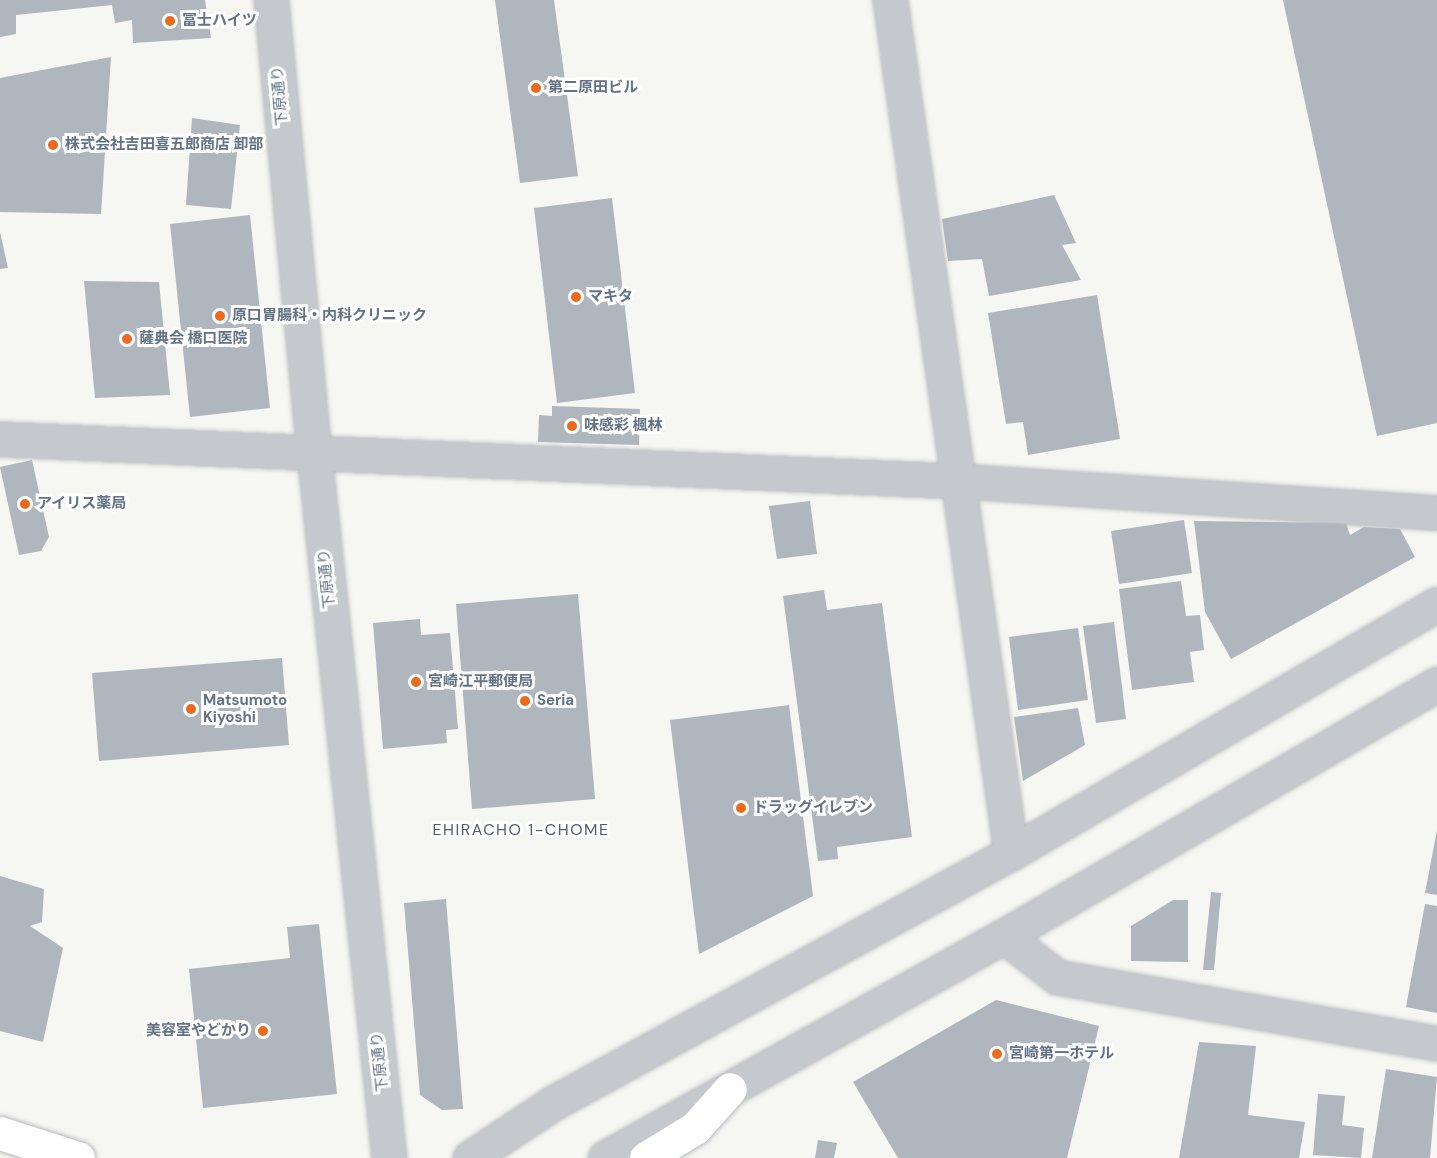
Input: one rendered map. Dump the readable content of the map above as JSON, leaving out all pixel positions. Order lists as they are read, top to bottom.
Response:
{
  "streets": {
    "street": ["下原通り"]
  },
  "districts": ["EHIRACHO 1-CHOME"],
  "places": [
    "冨士ハイツ",
    "第二原田ビル",
    "株式会社吉田喜五郎商店 卸部",
    "マキタ",
    "原口胃腸科・内科クリニック",
    "薩典会 橋口医院",
    "味感彩 楓林",
    "アイリス薬局",
    "宮崎江平郵便局",
    "Seria",
    "Matsumoto Kiyoshi",
    "ドラッグイレブン",
    "美容室やどかり",
    "宮崎第一ホテル"
  ]
}
